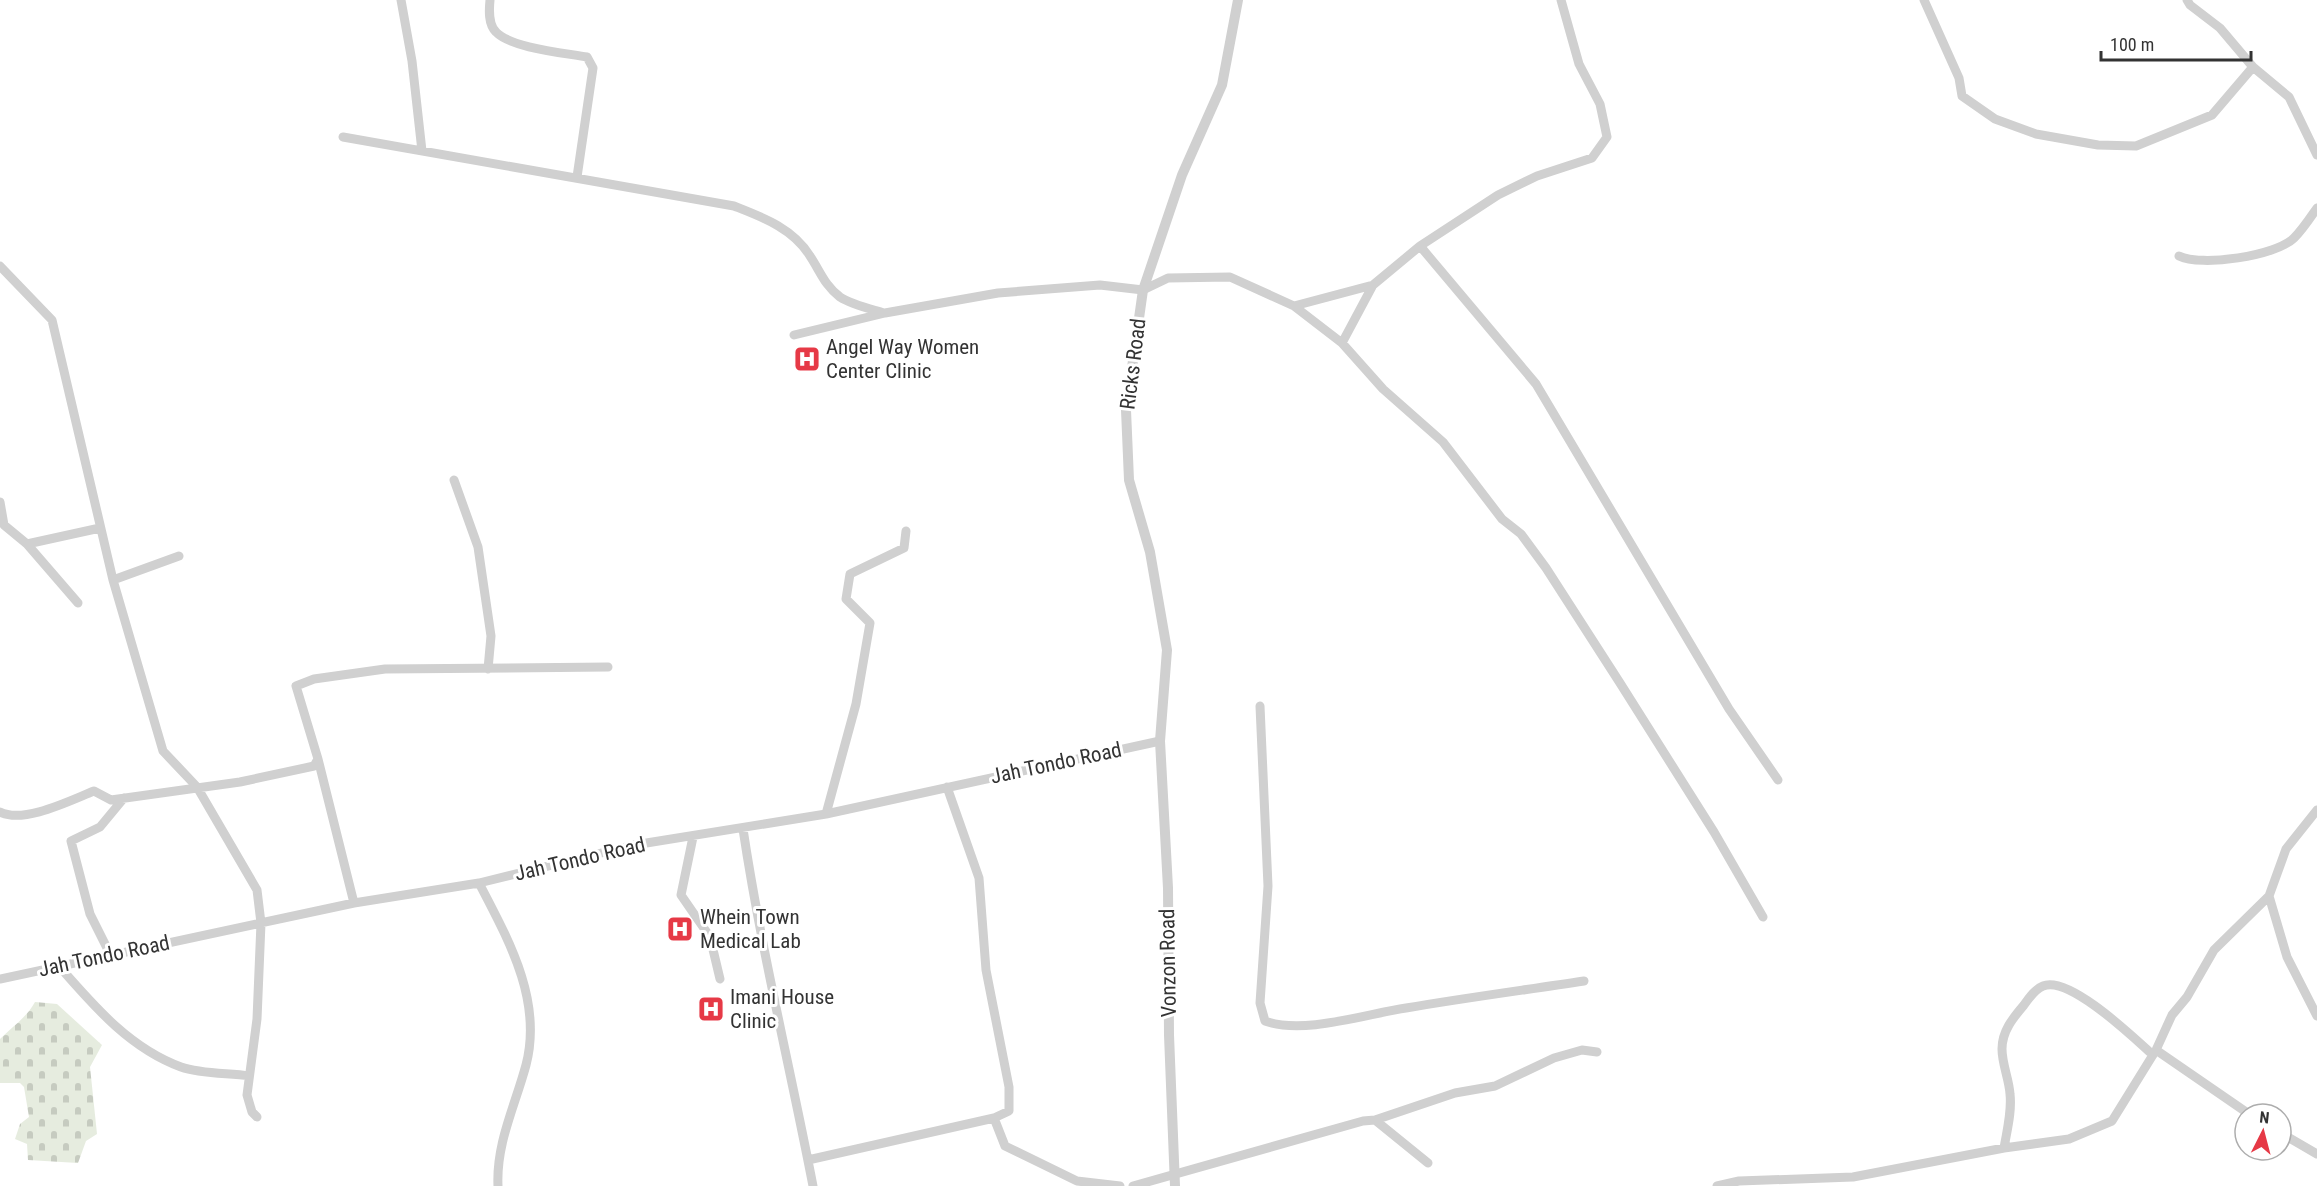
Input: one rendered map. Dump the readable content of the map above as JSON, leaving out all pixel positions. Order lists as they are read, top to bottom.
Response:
{
  "streets": {
    "street": ["Ricks Road", "Jah Tondo Road", "Vonzon Road"]
  },
  "crossings": [
    ["Ricks Road", "Jah Tondo Road"],
    ["Ricks Road", "Vonzon Road"],
    ["Jah Tondo Road", "Vonzon Road"]
  ],
  "places": {
    "hospital": ["Angel Way Women Center Clinic", "Whein Town Medical Lab", "Imani House Clinic"]
  },
  "scale_bar": "100 m",
  "north": "top"
}
